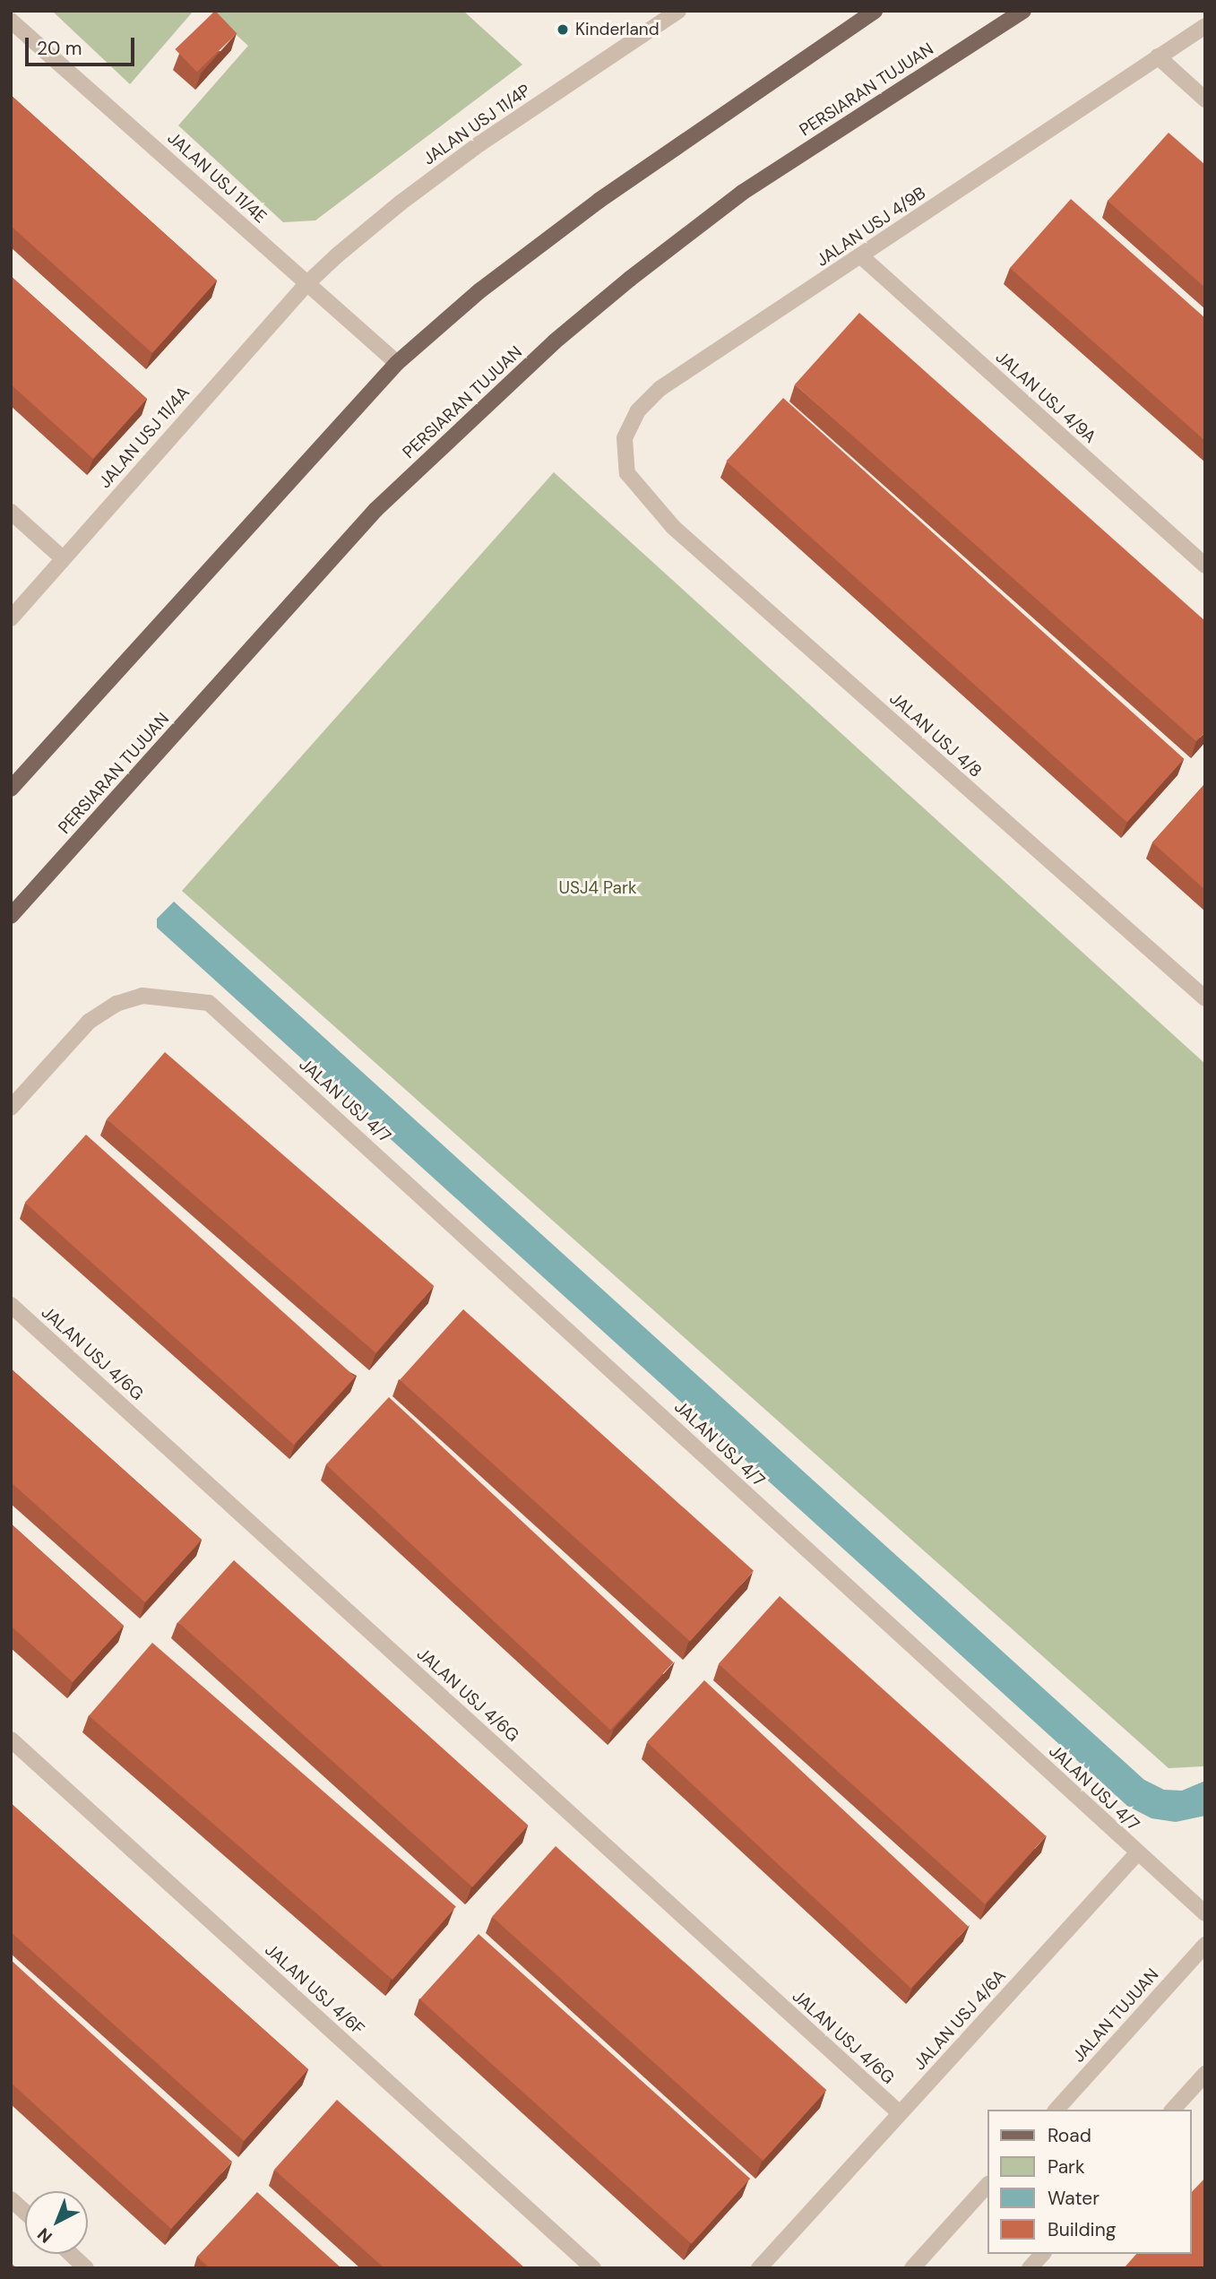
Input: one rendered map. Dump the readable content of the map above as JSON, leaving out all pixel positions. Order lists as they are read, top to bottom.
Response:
{
  "streets": {
    "main road": ["PERSIARAN TUJUAN"],
    "street": [
      "JALAN USJ 11/4P",
      "JALAN USJ 11/4E",
      "JALAN USJ 4/9B",
      "JALAN USJ 4/9A",
      "JALAN USJ 11/4A",
      "JALAN USJ 4/8",
      "JALAN USJ 4/7",
      "JALAN USJ 4/6G",
      "JALAN USJ 4/6F",
      "JALAN TUJUAN",
      "JALAN USJ 4/6A"
    ]
  },
  "crossings": [
    ["JALAN USJ 11/4P", "JALAN USJ 11/4E"],
    ["JALAN USJ 11/4P", "JALAN USJ 11/4A"],
    ["JALAN USJ 11/4E", "JALAN USJ 11/4A"],
    ["JALAN USJ 4/9B", "JALAN USJ 4/9A"],
    ["JALAN USJ 4/9B", "JALAN USJ 4/8"],
    ["JALAN USJ 4/7", "JALAN USJ 4/6A"],
    ["JALAN USJ 4/6G", "JALAN USJ 4/6A"]
  ],
  "parks": ["USJ4 Park"],
  "places": ["Kinderland"],
  "legend": [
    "Road",
    "Park",
    "Water",
    "Building"
  ],
  "scale_bar": "20 m",
  "north": "bottom left"
}
